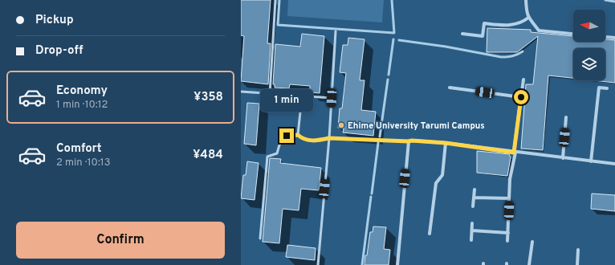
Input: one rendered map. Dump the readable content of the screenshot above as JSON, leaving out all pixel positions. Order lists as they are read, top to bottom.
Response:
{
  "places": ["Ehime University Tarumi Campus"],
  "north": "left",
  "page": {
    "banner": ["Pickup", "Drop-off"],
    "list": [
      {
        "name": "Economy",
        "note": "1 min · 10:12",
        "value": "¥358"
      },
      {
        "name": "Comfort",
        "note": "2 min · 10:13",
        "value": "¥484"
      }
    ],
    "bubble": "1 min",
    "buttons": "Confirm"
  }
}
